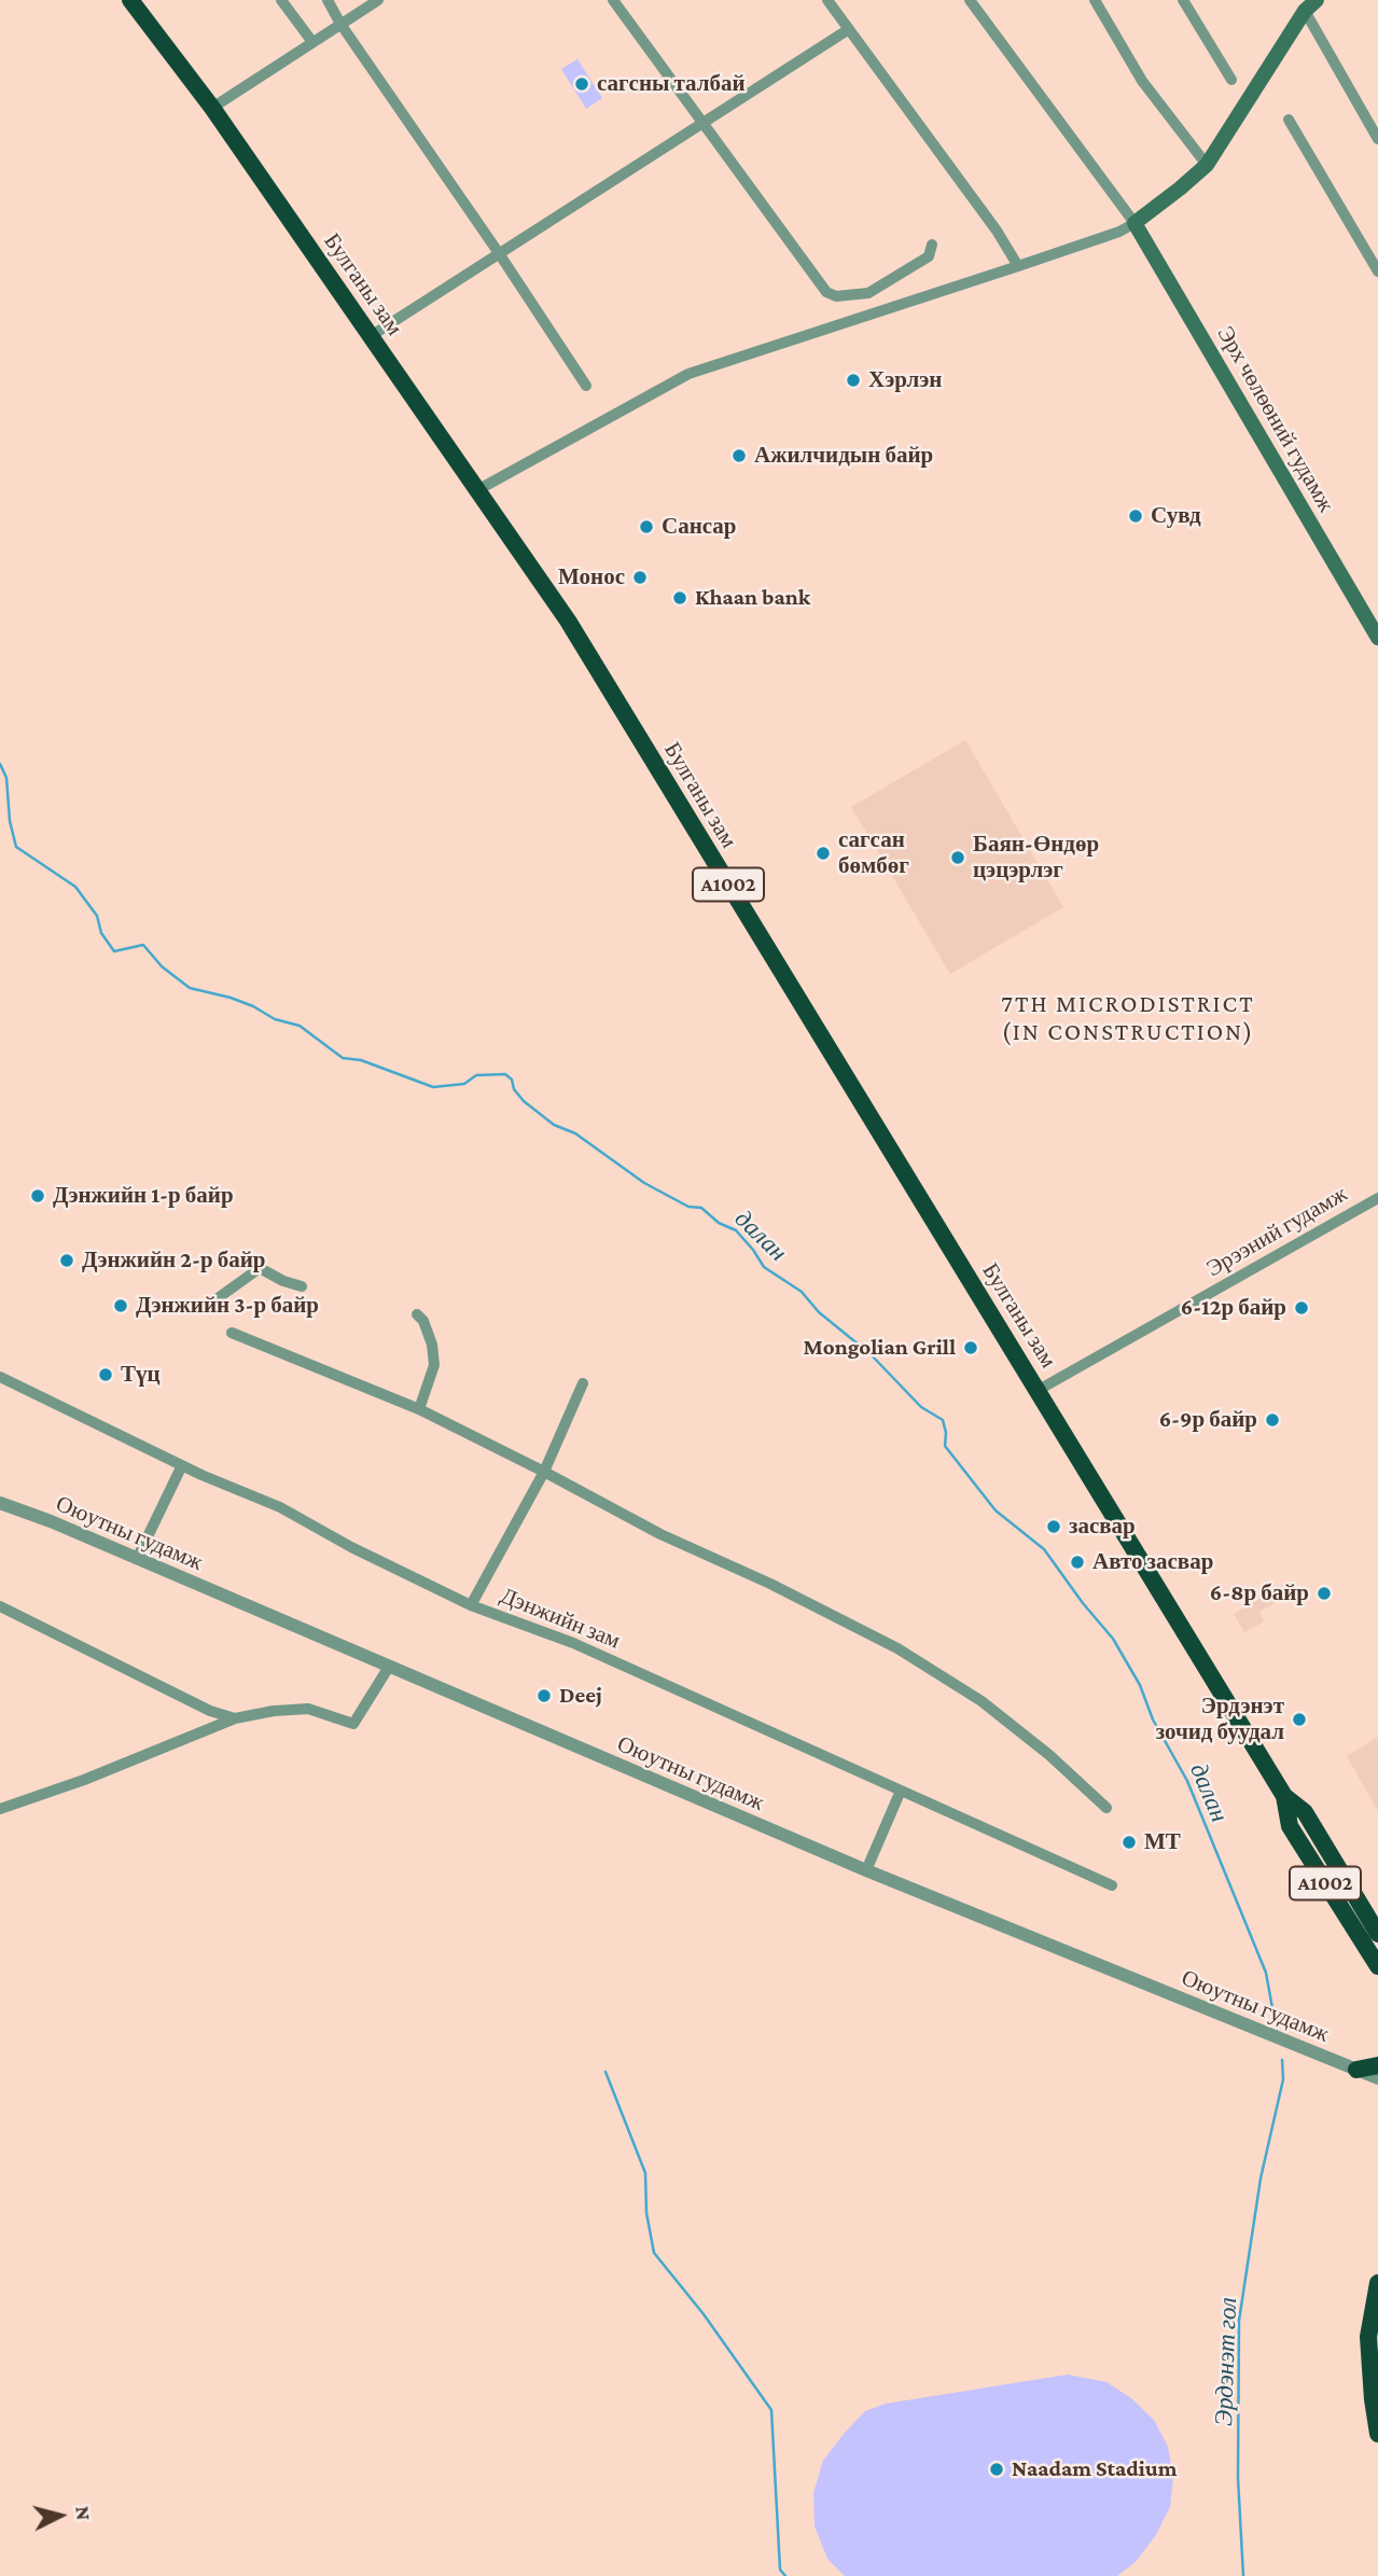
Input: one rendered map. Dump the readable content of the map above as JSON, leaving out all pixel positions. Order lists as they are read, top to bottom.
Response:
{
  "streets": {
    "highway": ["Булганы зам", "A1002"],
    "main road": ["Эрх чөлөөний гудамж"],
    "street": ["Эрээний гудамж", "Оюутны гудамж", "Дэнжийн зам"]
  },
  "crossings": [
    ["Булганы зам", "Эрээний гудамж"]
  ],
  "districts": ["7TH MICRODISTRICT (IN CONSTRUCTION)"],
  "water": ["далан", "Эрдэнэт гол"],
  "places": [
    "сагсны талбай",
    "Хэрлэн",
    "Ажилчидын байр",
    "Сувд",
    "Сансар",
    "Монос",
    "Khaan bank",
    "сагсан бөмбөг",
    "Баян-Өндөр цэцэрлэг",
    "Дэнжийн 1-р байр",
    "Дэнжийн 2-р байр",
    "Дэнжийн 3-р байр",
    "6-12р байр",
    "Mongolian Grill",
    "Түц",
    "6-9р байр",
    "засвар",
    "Авто засвар",
    "6-8р байр",
    "Deej",
    "Эрдэнэт зочид буудал",
    "МТ",
    "Naadam Stadium"
  ],
  "north": "right"
}
